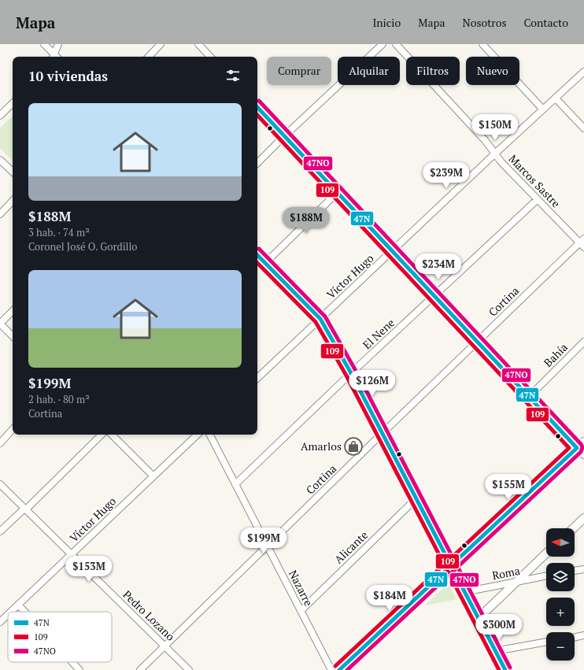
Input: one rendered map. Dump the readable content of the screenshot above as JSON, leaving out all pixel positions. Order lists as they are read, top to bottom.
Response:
{
  "streets": {
    "street": [
      "Marcos Sastre",
      "Víctor Hugo",
      "Cortina",
      "El Nene",
      "Bahía",
      "Alicante",
      "Roma",
      "Nazarre",
      "Pedro Lozano"
    ]
  },
  "crossings": [
    ["Marcos Sastre", "Víctor Hugo"],
    ["Marcos Sastre", "Cortina"],
    ["Marcos Sastre", "El Nene"],
    ["Víctor Hugo", "Pedro Lozano"],
    ["Cortina", "Nazarre"],
    ["Cortina", "Pedro Lozano"],
    ["El Nene", "Nazarre"],
    ["Alicante", "Nazarre"]
  ],
  "places": {
    "shop": ["Amarlos"]
  },
  "lines": ["transit line 47NO", "transit line 47N", "transit line 109"],
  "legend": ["47N", "109", "47NO"],
  "north": "left",
  "page": {
    "header": "Mapa",
    "nav": [
      "Inicio",
      "Mapa",
      "Nosotros",
      "Contacto"
    ],
    "chip": [
      "Comprar",
      "Alquilar",
      "Filtros",
      "Nuevo"
    ],
    "heading": "10 viviendas",
    "list": [
      {
        "name": "$188M",
        "note": "3 hab. · 74 m² · Coronel José O. Gordillo"
      },
      {
        "name": "$199M",
        "note": "2 hab. · 80 m² · Cortina"
      }
    ],
    "price": [
      "$150M",
      "$239M",
      "$188M",
      "$234M",
      "$126M",
      "$155M",
      "$199M",
      "$153M",
      "$184M",
      "$300M"
    ],
    "map_buttons": ["+", "−"]
  }
}
